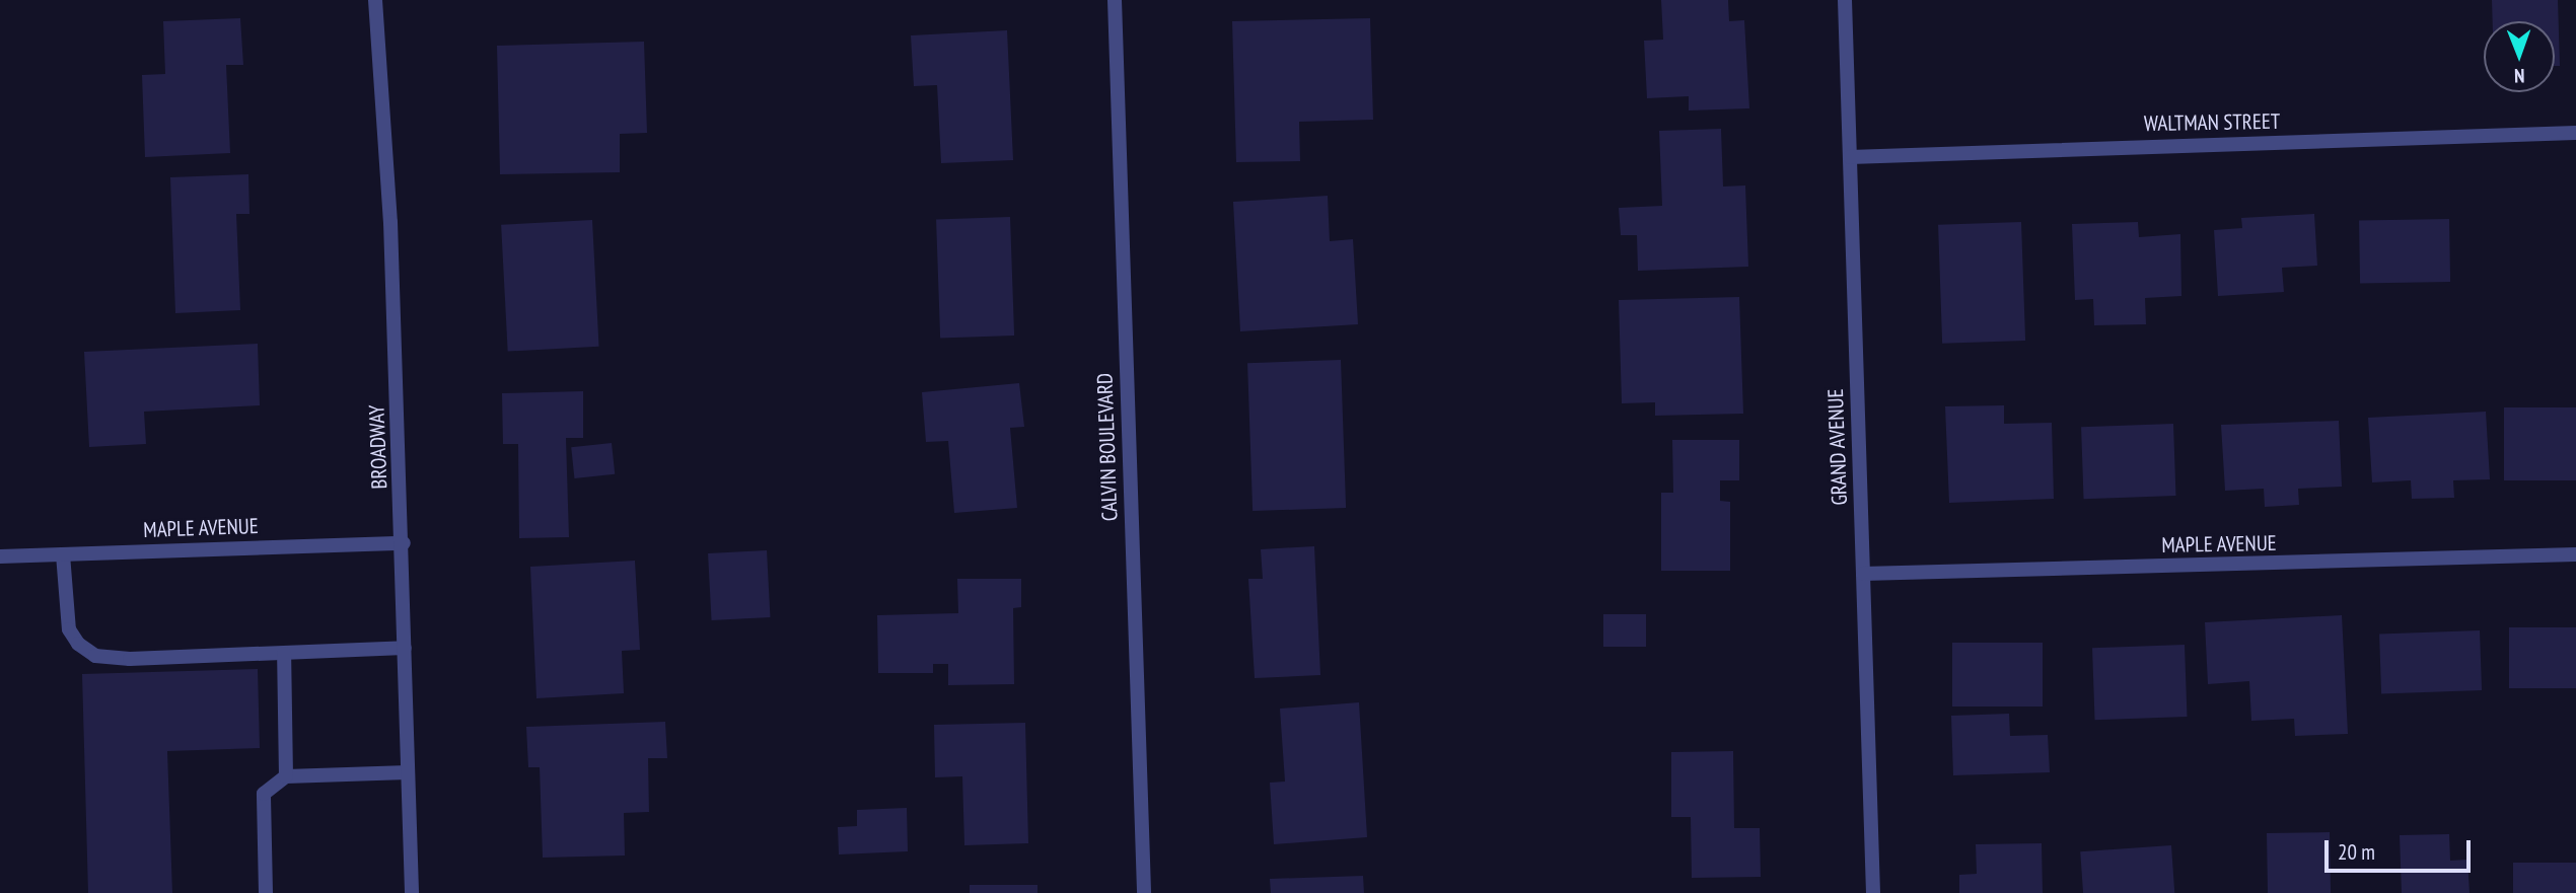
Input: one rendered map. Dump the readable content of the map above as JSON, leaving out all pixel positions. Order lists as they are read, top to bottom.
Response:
{
  "streets": {
    "street": [
      "WALTMAN STREET",
      "BROADWAY",
      "CALVIN BOULEVARD",
      "GRAND AVENUE",
      "MAPLE AVENUE"
    ]
  },
  "crossings": [
    ["WALTMAN STREET", "GRAND AVENUE"],
    ["BROADWAY", "MAPLE AVENUE"],
    ["GRAND AVENUE", "MAPLE AVENUE"]
  ],
  "scale_bar": "20 m",
  "north": "bottom"
}
